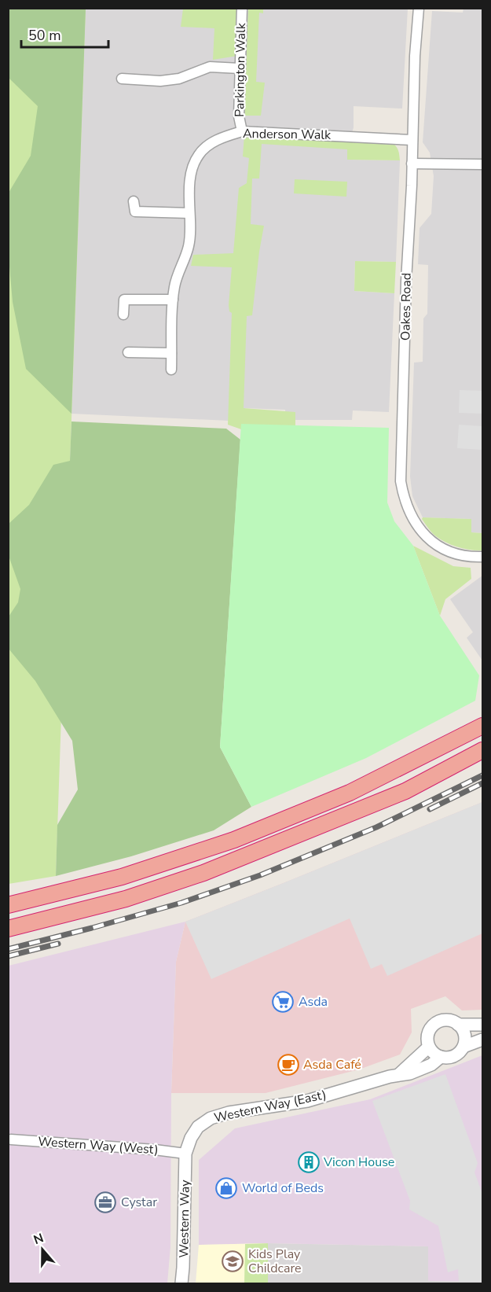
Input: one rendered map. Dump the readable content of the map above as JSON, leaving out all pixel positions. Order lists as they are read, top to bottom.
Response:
{
  "streets": {
    "street": [
      "Parkington Walk",
      "Anderson Walk",
      "Oakes Road",
      "Western Way (East)",
      "Western Way (West)",
      "Western Way"
    ]
  },
  "crossings": [
    ["Parkington Walk", "Anderson Walk"],
    ["Anderson Walk", "Oakes Road"],
    ["Western Way (East)", "Western Way (West)"],
    ["Western Way (East)", "Western Way"],
    ["Western Way (West)", "Western Way"]
  ],
  "places": {
    "supermarket": ["Asda"],
    "cafe": ["Asda Café"],
    "building": ["Vicon House"],
    "shop": ["World of Beds"],
    "office": ["Cystar"],
    "school or university": ["Kids Play Childcare"]
  },
  "scale_bar": "50 m",
  "north": "top"
}
